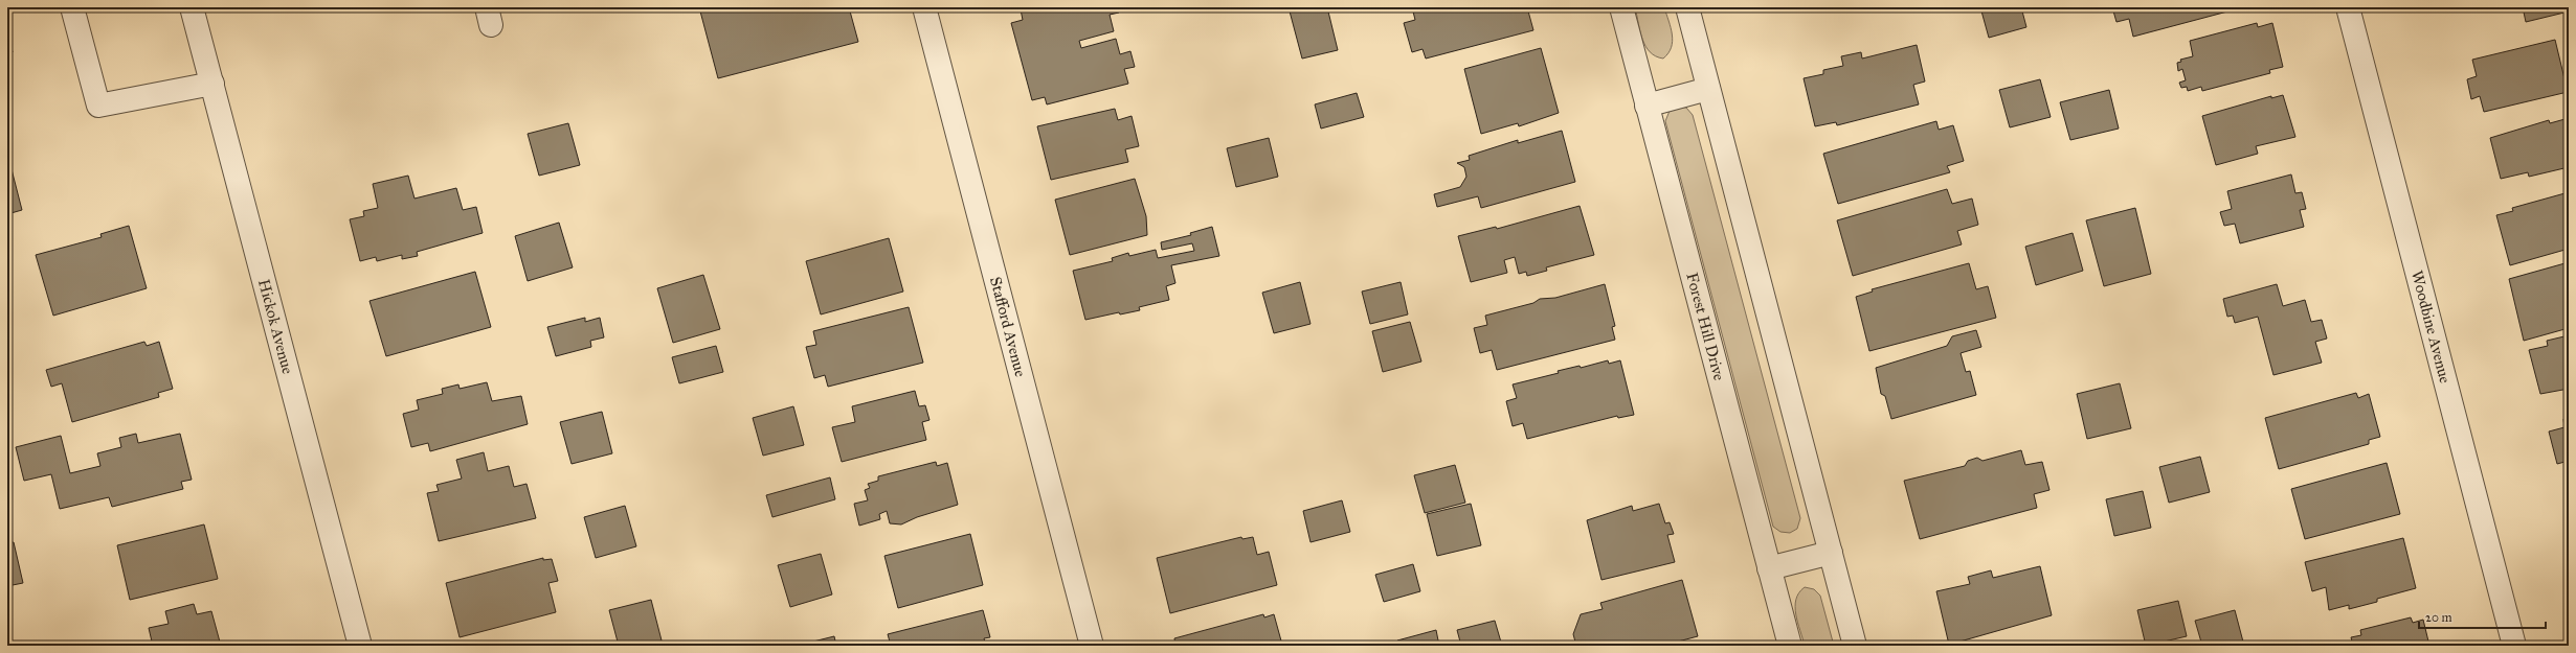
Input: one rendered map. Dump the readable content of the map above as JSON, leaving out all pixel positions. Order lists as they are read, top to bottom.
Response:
{
  "streets": {
    "street": [
      "Hickok Avenue",
      "Stafford Avenue",
      "Forest Hill Drive",
      "Woodbine Avenue"
    ]
  },
  "scale_bar": "20 m"
}
